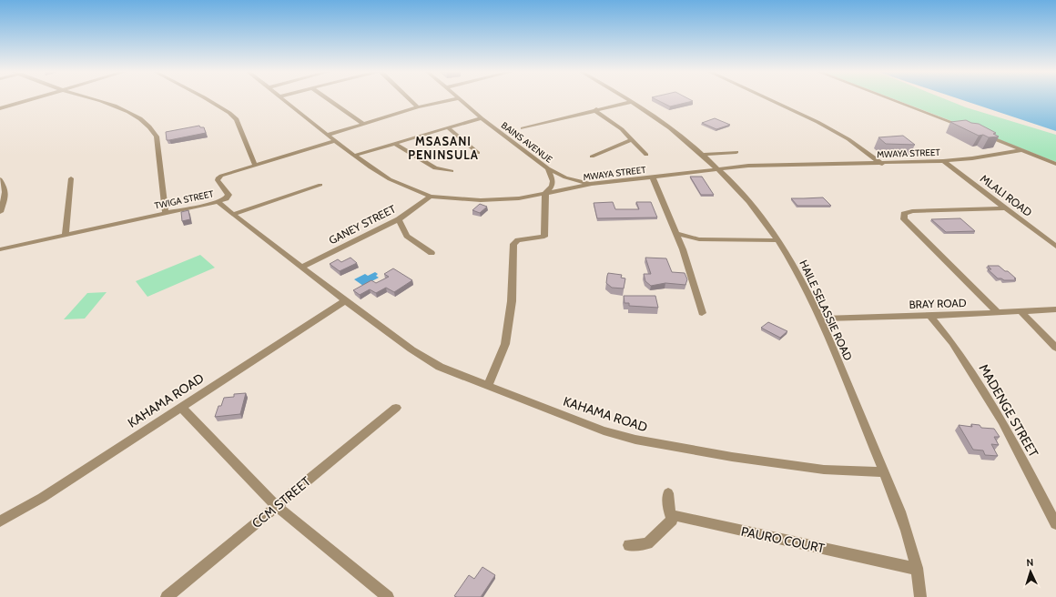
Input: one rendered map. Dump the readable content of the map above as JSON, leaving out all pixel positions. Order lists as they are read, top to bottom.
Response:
{
  "streets": {
    "street": [
      "BAINS AVENUE",
      "MWAYA STREET",
      "MLALI ROAD",
      "TWIGA STREET",
      "GANEY STREET",
      "BRAY ROAD",
      "HAILE SELASSIE ROAD",
      "KAHAMA ROAD",
      "MADENGE STREET",
      "CCM STREET",
      "PAURO COURT"
    ]
  },
  "crossings": [
    ["BAINS AVENUE", "MWAYA STREET"],
    ["MWAYA STREET", "MLALI ROAD"],
    ["MWAYA STREET", "TWIGA STREET"],
    ["MWAYA STREET", "GANEY STREET"],
    ["MWAYA STREET", "HAILE SELASSIE ROAD"],
    ["TWIGA STREET", "KAHAMA ROAD"],
    ["GANEY STREET", "KAHAMA ROAD"],
    ["BRAY ROAD", "HAILE SELASSIE ROAD"],
    ["BRAY ROAD", "MADENGE STREET"],
    ["HAILE SELASSIE ROAD", "KAHAMA ROAD"],
    ["HAILE SELASSIE ROAD", "PAURO COURT"]
  ],
  "districts": ["MSASANI PENINSULA"],
  "north": "top"
}
